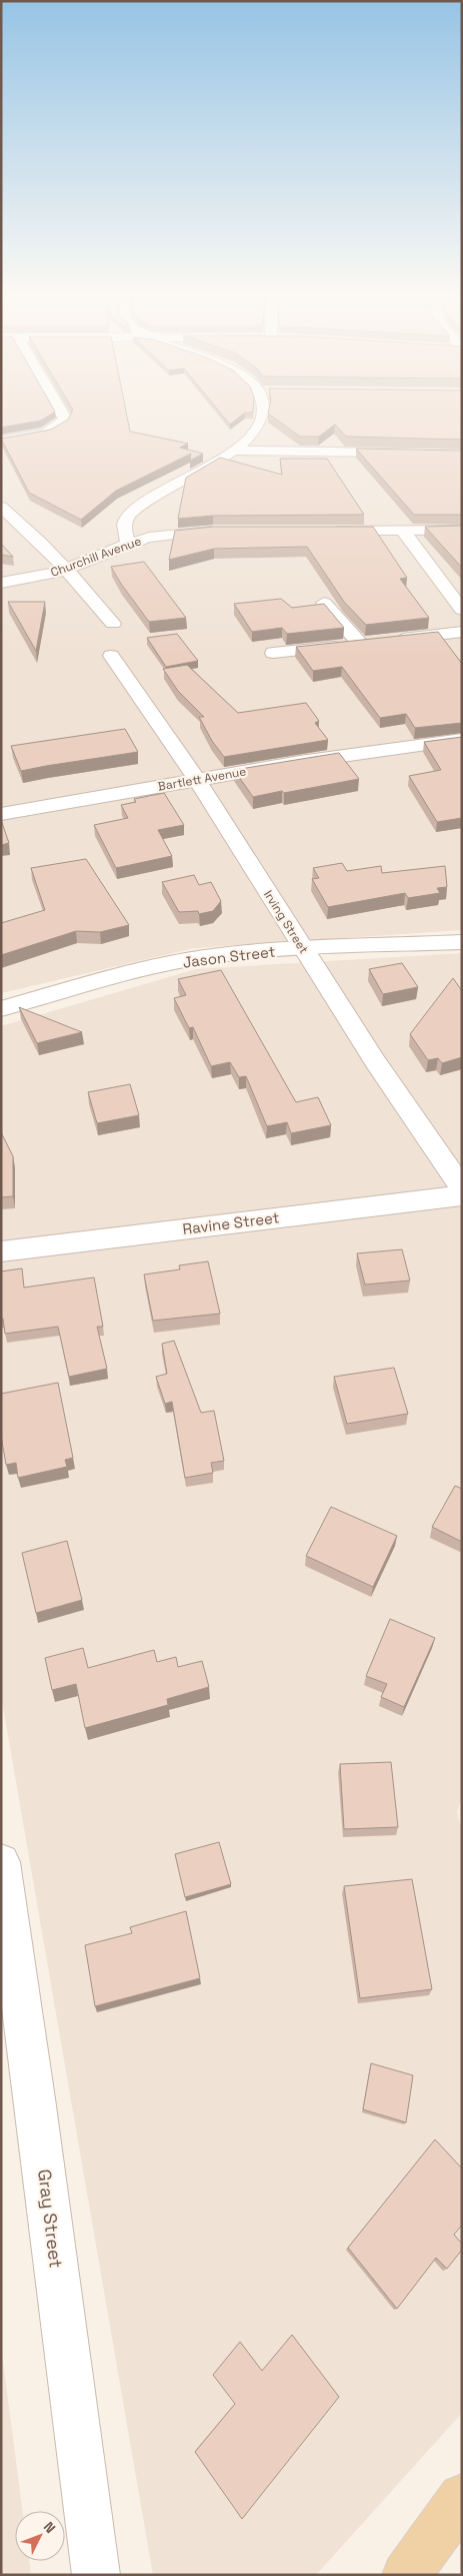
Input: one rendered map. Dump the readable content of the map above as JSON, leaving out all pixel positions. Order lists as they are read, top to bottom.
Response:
{
  "streets": {
    "street": [
      "Churchill Avenue",
      "Bartlett Avenue",
      "Irving Street",
      "Jason Street",
      "Ravine Street",
      "Gray Street"
    ]
  },
  "crossings": [
    ["Bartlett Avenue", "Irving Street"],
    ["Irving Street", "Jason Street"]
  ],
  "north": "top right"
}
